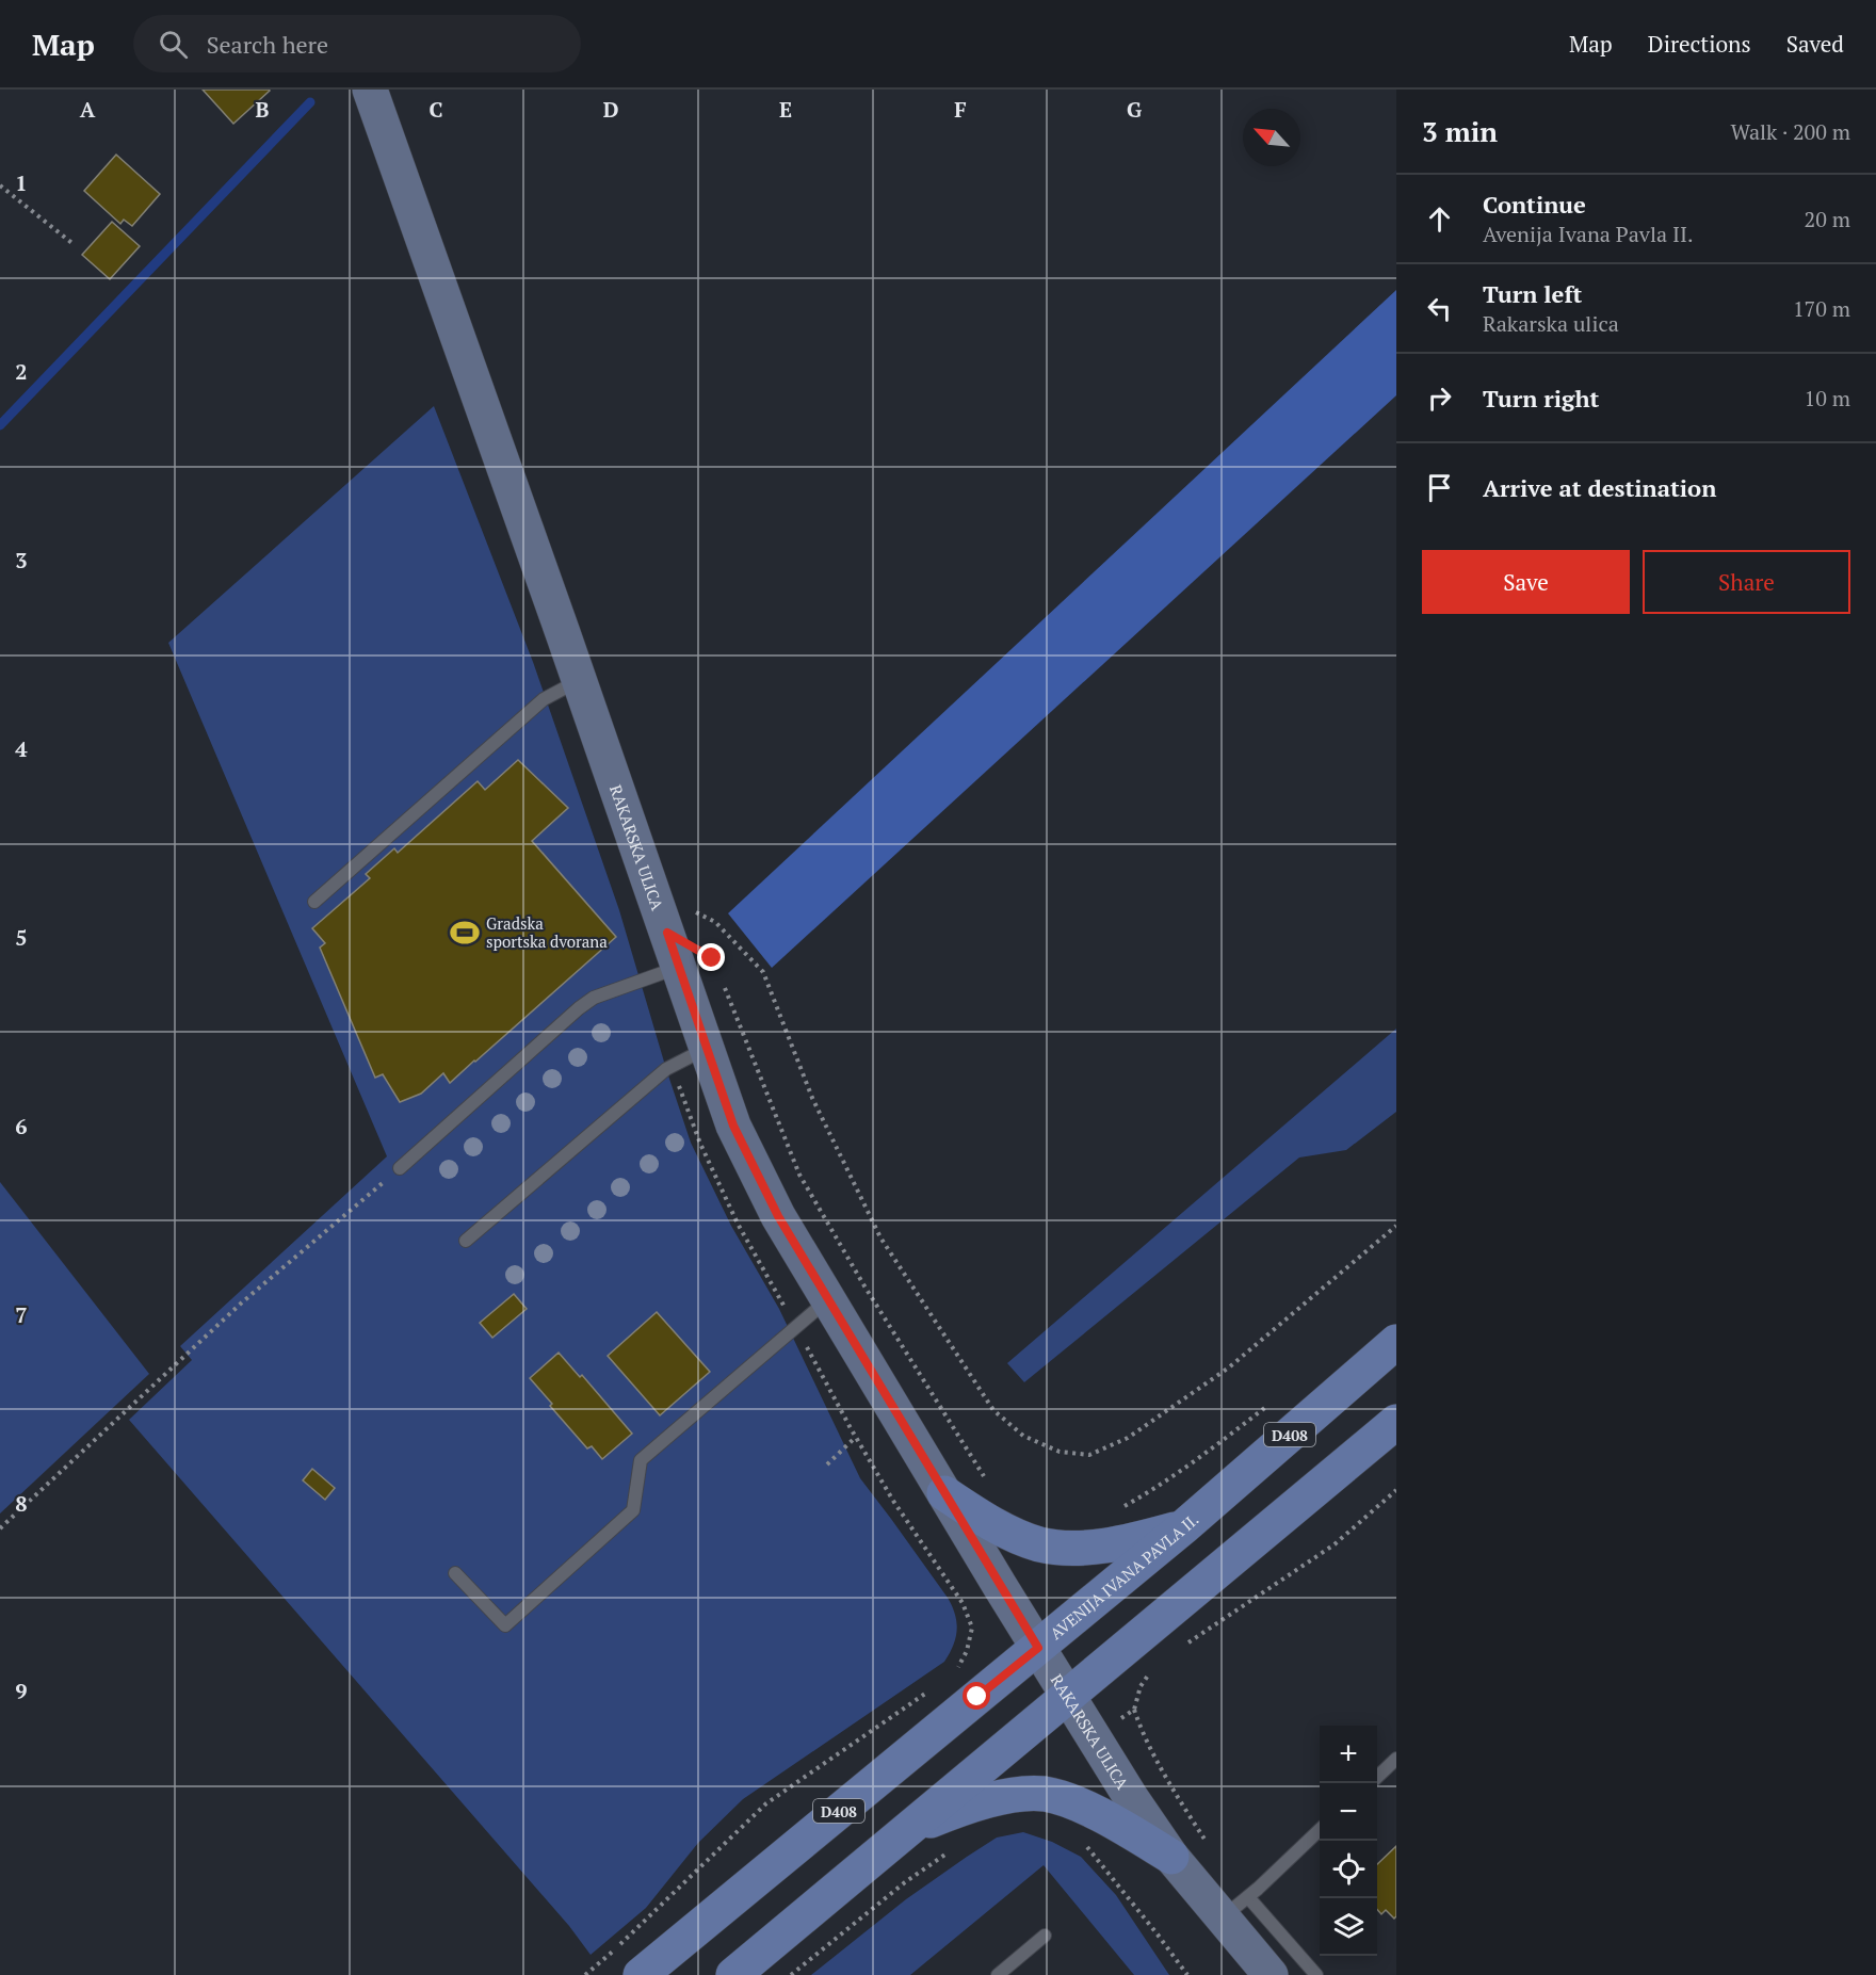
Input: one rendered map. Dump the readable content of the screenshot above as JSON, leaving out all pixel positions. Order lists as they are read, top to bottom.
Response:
{
  "streets": {
    "main road": ["RAKARSKA ULICA", "D408", "AVENIJA IVANA PAVLA II."]
  },
  "crossings": [
    ["RAKARSKA ULICA", "AVENIJA IVANA PAVLA II."]
  ],
  "places": {
    "sports": ["Gradska sportska dvorana"]
  },
  "north": "top left",
  "page": {
    "header": "Map",
    "search": "Search here",
    "nav": ["Map", "Directions", "Saved"],
    "heading": ["3 min", "Walk · 200 m"],
    "list": [
      ["Continue", "Avenija Ivana Pavla II.", "20 m"],
      ["Turn left", "Rakarska ulica", "170 m"],
      ["Turn right", "10 m"],
      "Arrive at destination"
    ],
    "buttons": ["Save", "Share"],
    "map_buttons": ["+", "−"]
  },
  "grid": {
    "columns": [
      "A",
      "B",
      "C",
      "D",
      "E",
      "F",
      "G"
    ],
    "rows": [
      "1",
      "2",
      "3",
      "4",
      "5",
      "6",
      "7",
      "8",
      "9"
    ]
  }
}
